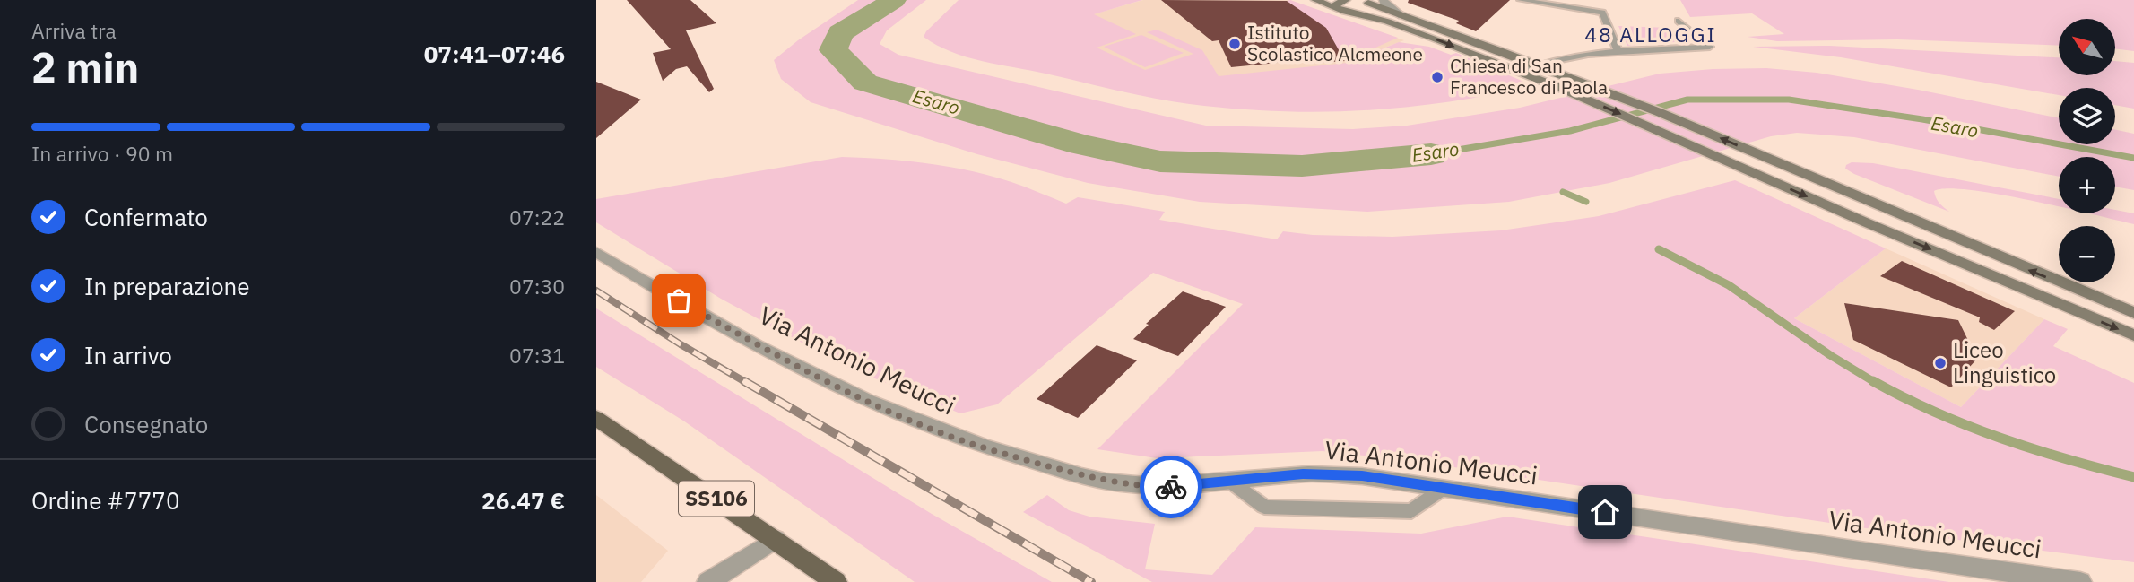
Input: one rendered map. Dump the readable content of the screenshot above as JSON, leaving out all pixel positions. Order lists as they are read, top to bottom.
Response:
{
  "streets": {
    "main road": ["SS106"],
    "street": ["Via Antonio Meucci"]
  },
  "districts": ["48 ALLOGGI"],
  "water": ["Esaro"],
  "places": ["Istituto Scolastico Alcmeone", "Chiesa di San Francesco di Paola", "Liceo Linguistico"],
  "north": "top left",
  "page": {
    "heading": ["2 min", "Arriva tra", "07:41–07:46"],
    "panel": ["Ordine #7770", "26.47 €"],
    "map_buttons": ["+", "−"],
    "bar": "In arrivo · 90 m",
    "list": [
      ["Confermato", "07:22"],
      ["In preparazione", "07:30"],
      ["In arrivo", "07:31"],
      "Consegnato"
    ]
  }
}
